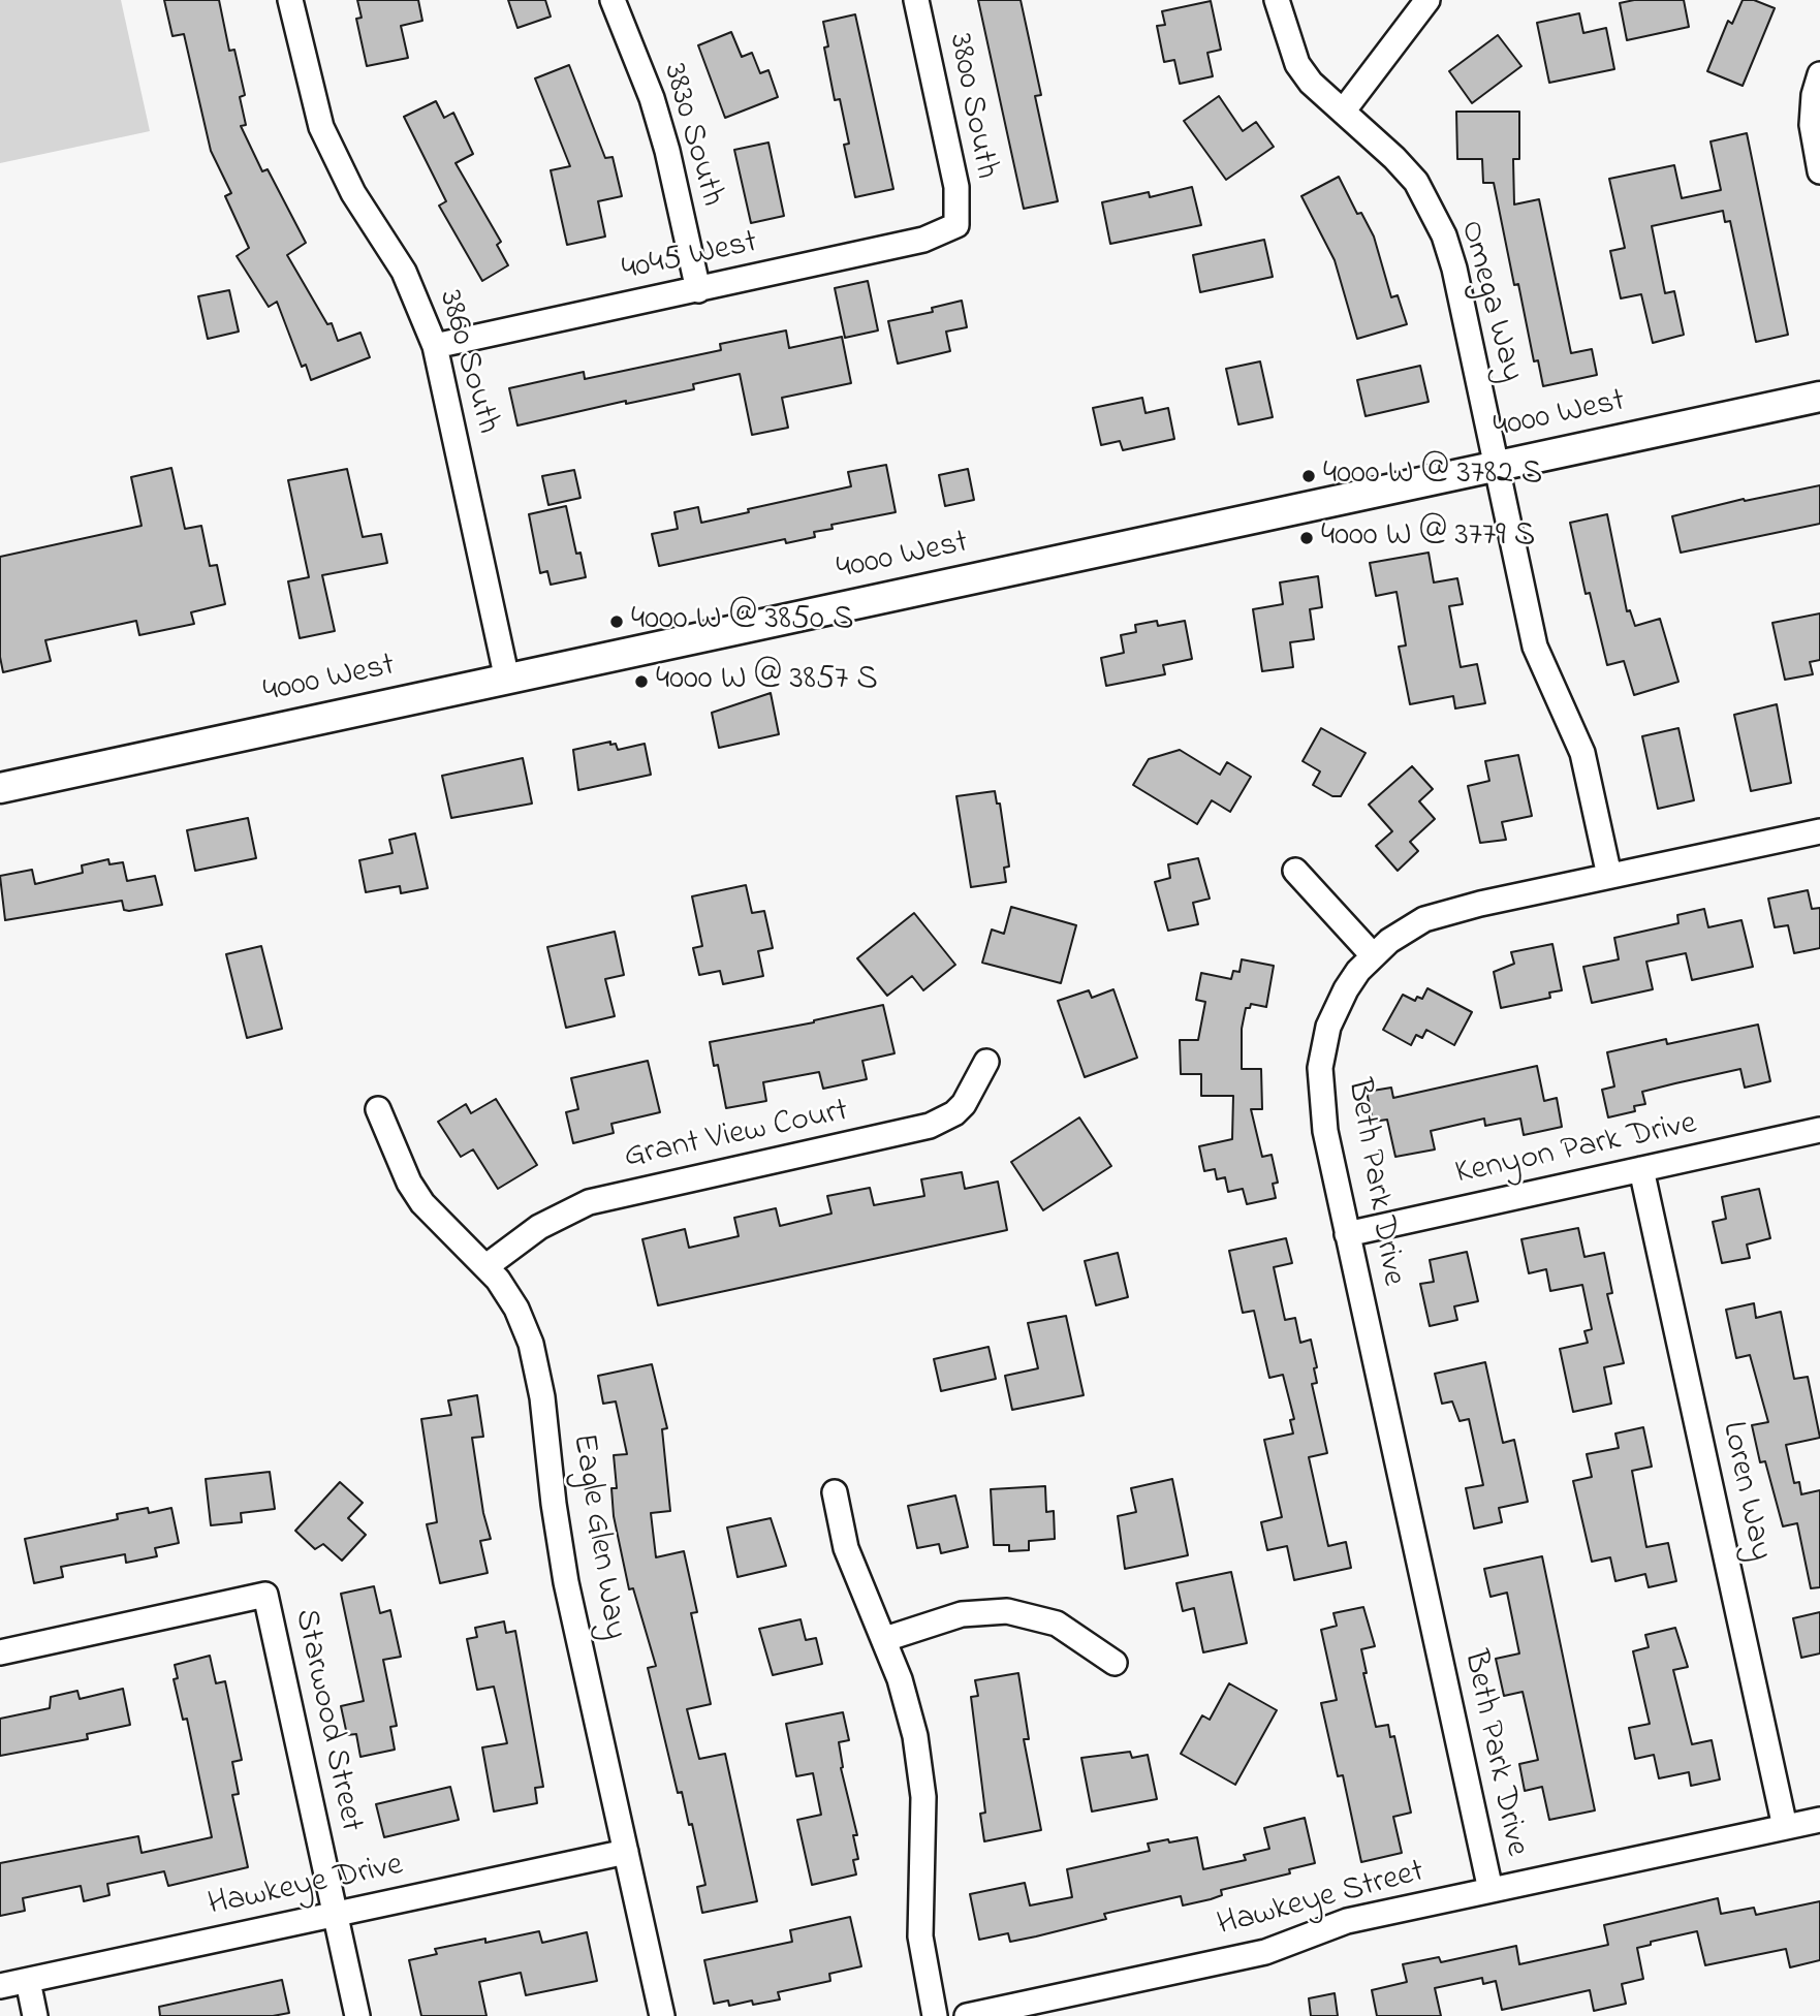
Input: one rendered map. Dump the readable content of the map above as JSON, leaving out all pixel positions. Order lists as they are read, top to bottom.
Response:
{
  "streets": {
    "street": [
      "3800 South",
      "3830 South",
      "4045 West",
      "Omega Way",
      "3860 South",
      "4000 West",
      "Grant View Court",
      "Kenyon Park Drive",
      "Beth Park Drive",
      "Loren Way",
      "Eagle Glen Way",
      "Starwood Street",
      "Hawkeye Drive",
      "Hawkeye Street"
    ]
  },
  "crossings": [
    ["3800 South", "4045 West"],
    ["3830 South", "4045 West"],
    ["4045 West", "3860 South"],
    ["Omega Way", "4000 West"],
    ["Omega Way", "Beth Park Drive"],
    ["3860 South", "4000 West"],
    ["Grant View Court", "Eagle Glen Way"],
    ["Kenyon Park Drive", "Beth Park Drive"],
    ["Kenyon Park Drive", "Loren Way"],
    ["Beth Park Drive", "Hawkeye Street"],
    ["Loren Way", "Hawkeye Street"],
    ["Eagle Glen Way", "Hawkeye Drive"],
    ["Starwood Street", "Hawkeye Drive"]
  ],
  "places": [
    "4000 W @ 3782 S",
    "4000 W @ 3779 S",
    "4000 W @ 3850 S",
    "4000 W @ 3857 S"
  ]
}
